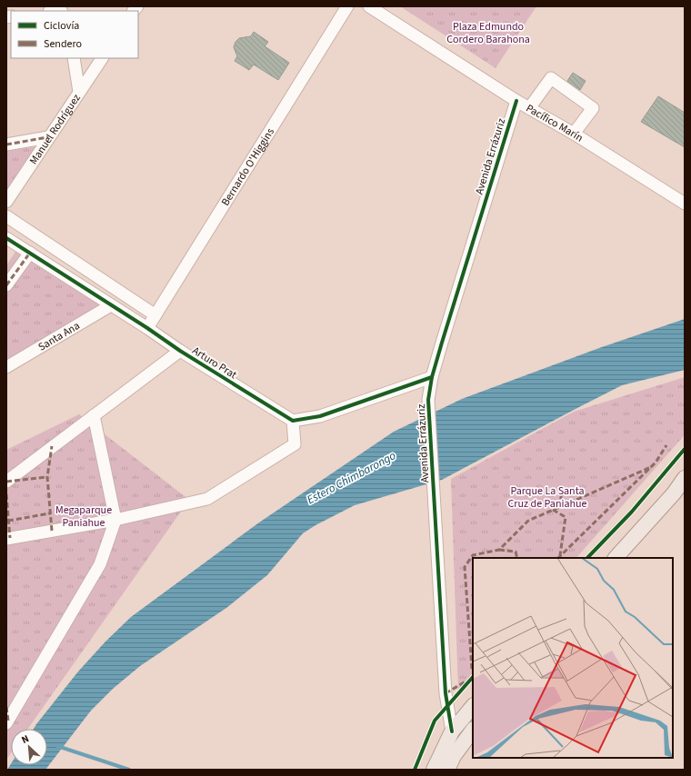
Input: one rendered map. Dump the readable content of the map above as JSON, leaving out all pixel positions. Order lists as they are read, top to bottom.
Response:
{
  "streets": {
    "street": [
      "Pacífico Marín",
      "Manuel Rodríguez",
      "Avenida Errázuriz",
      "Bernardo O'Higgins",
      "Santa Ana",
      "Arturo Prat"
    ]
  },
  "crossings": [
    ["Pacífico Marín", "Avenida Errázuriz"],
    ["Bernardo O'Higgins", "Arturo Prat"],
    ["Santa Ana", "Arturo Prat"]
  ],
  "water": ["Estero Chimbarongo"],
  "parks": ["Plaza Edmundo Cordero Barahona", "Parque La Santa Cruz de Paniahue", "Megaparque Paniahue"],
  "legend": ["Ciclovía", "Sendero"],
  "north": "top left"
}
